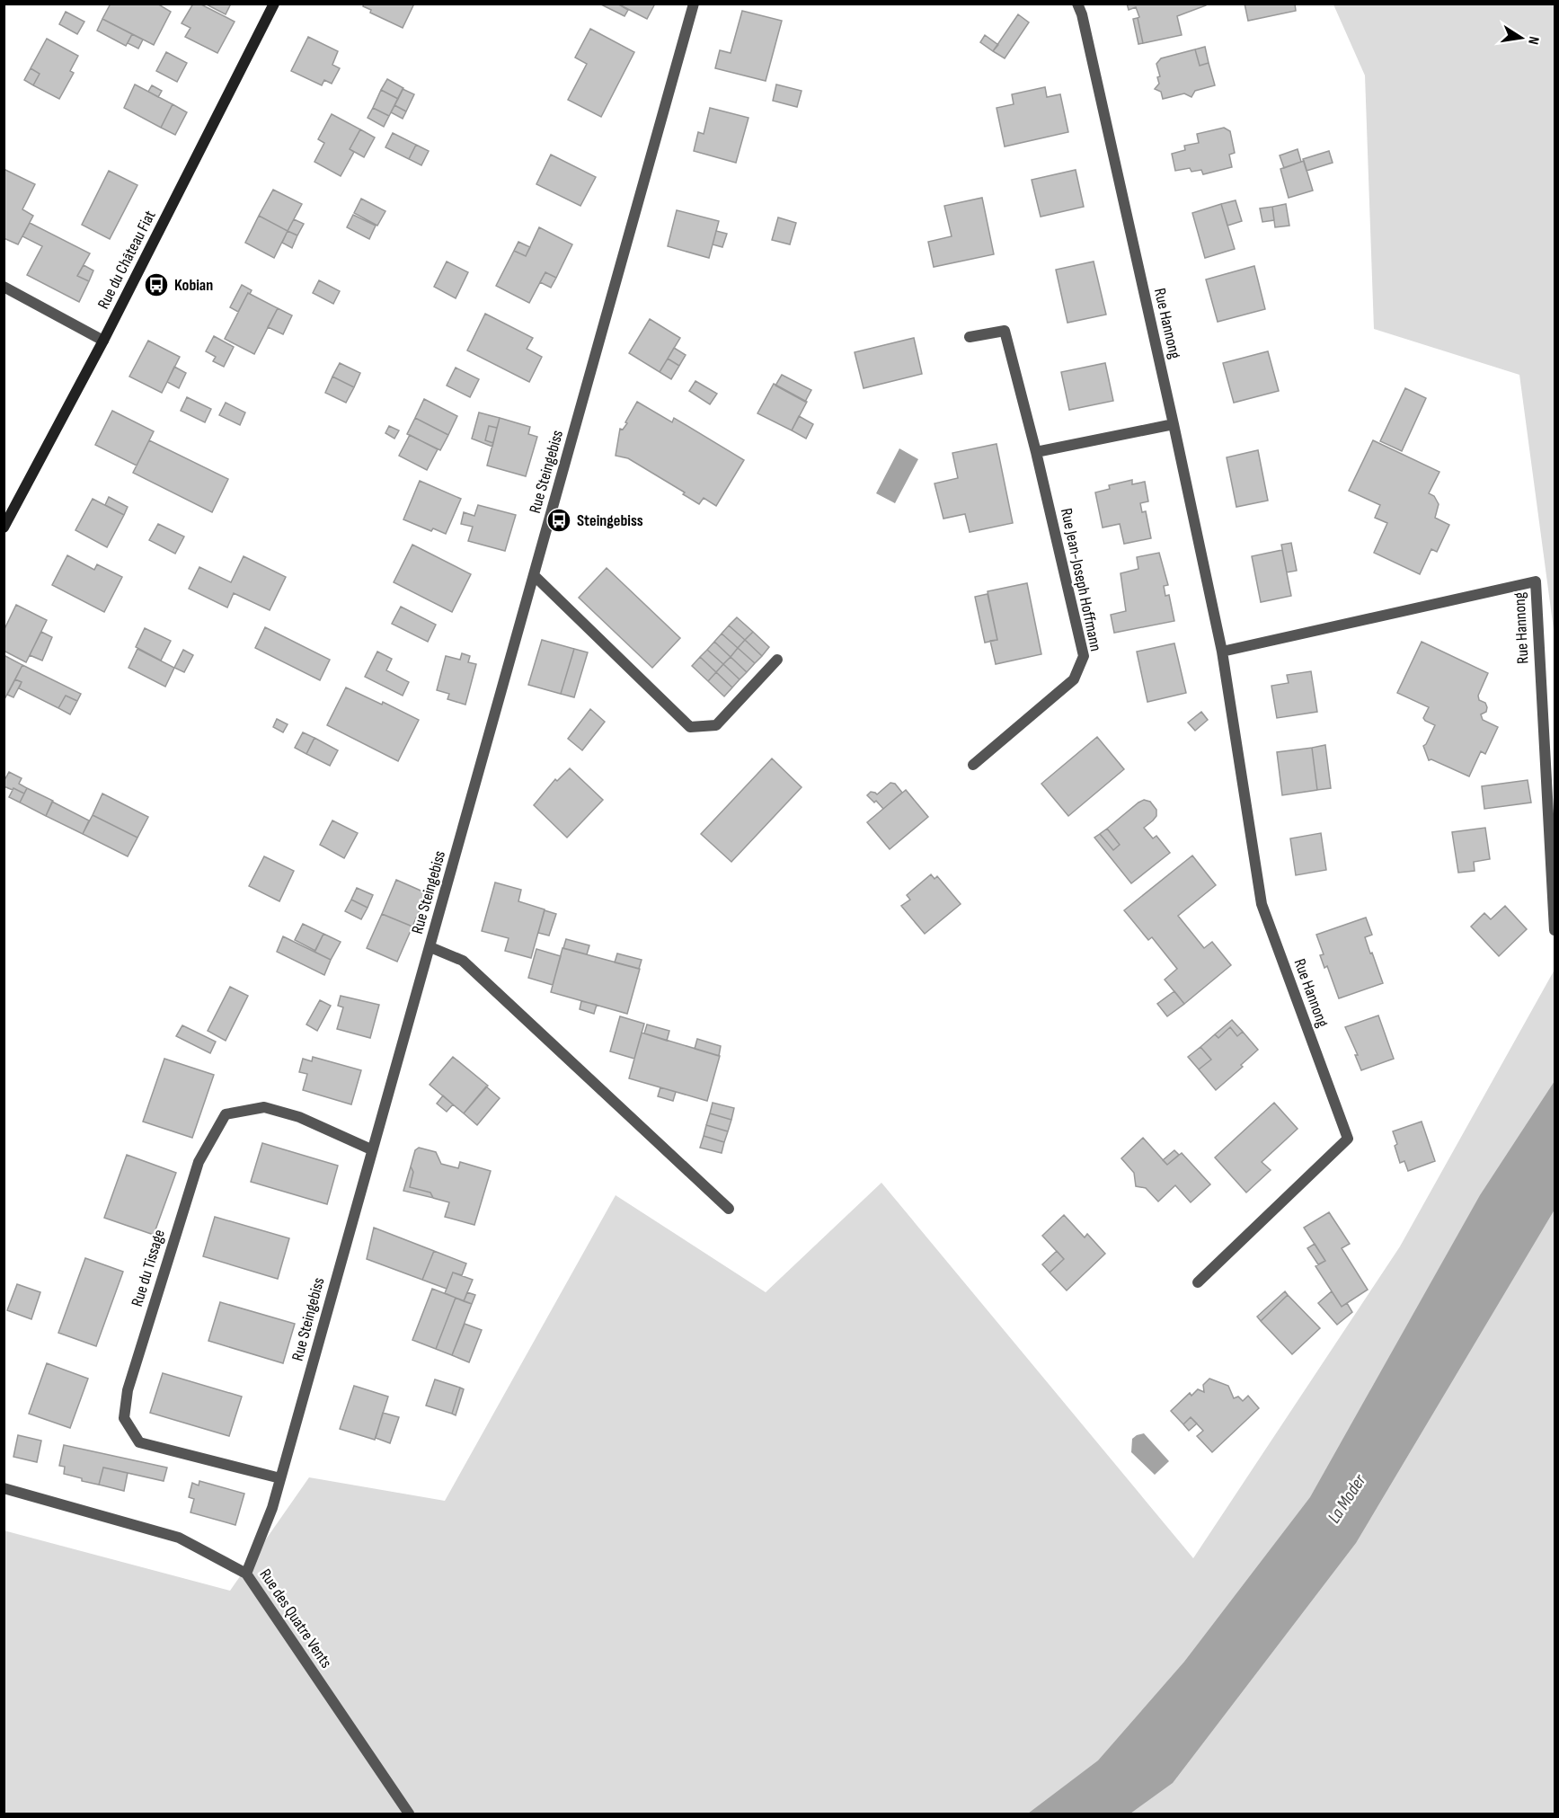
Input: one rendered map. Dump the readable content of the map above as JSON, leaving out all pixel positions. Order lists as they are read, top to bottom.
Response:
{
  "streets": {
    "street": [
      "Rue du Château Fiat",
      "Rue Hannong",
      "Rue Steingebiss",
      "Rue Jean-Joseph Hoffmann",
      "Rue du Tissage",
      "Rue des Quatre Vents"
    ]
  },
  "crossings": [
    ["Rue Steingebiss", "Rue du Tissage"],
    ["Rue Steingebiss", "Rue des Quatre Vents"]
  ],
  "water": ["La Moder"],
  "places": {
    "bus stop": ["Kobian", "Steingebiss"]
  },
  "north": "right"
}
